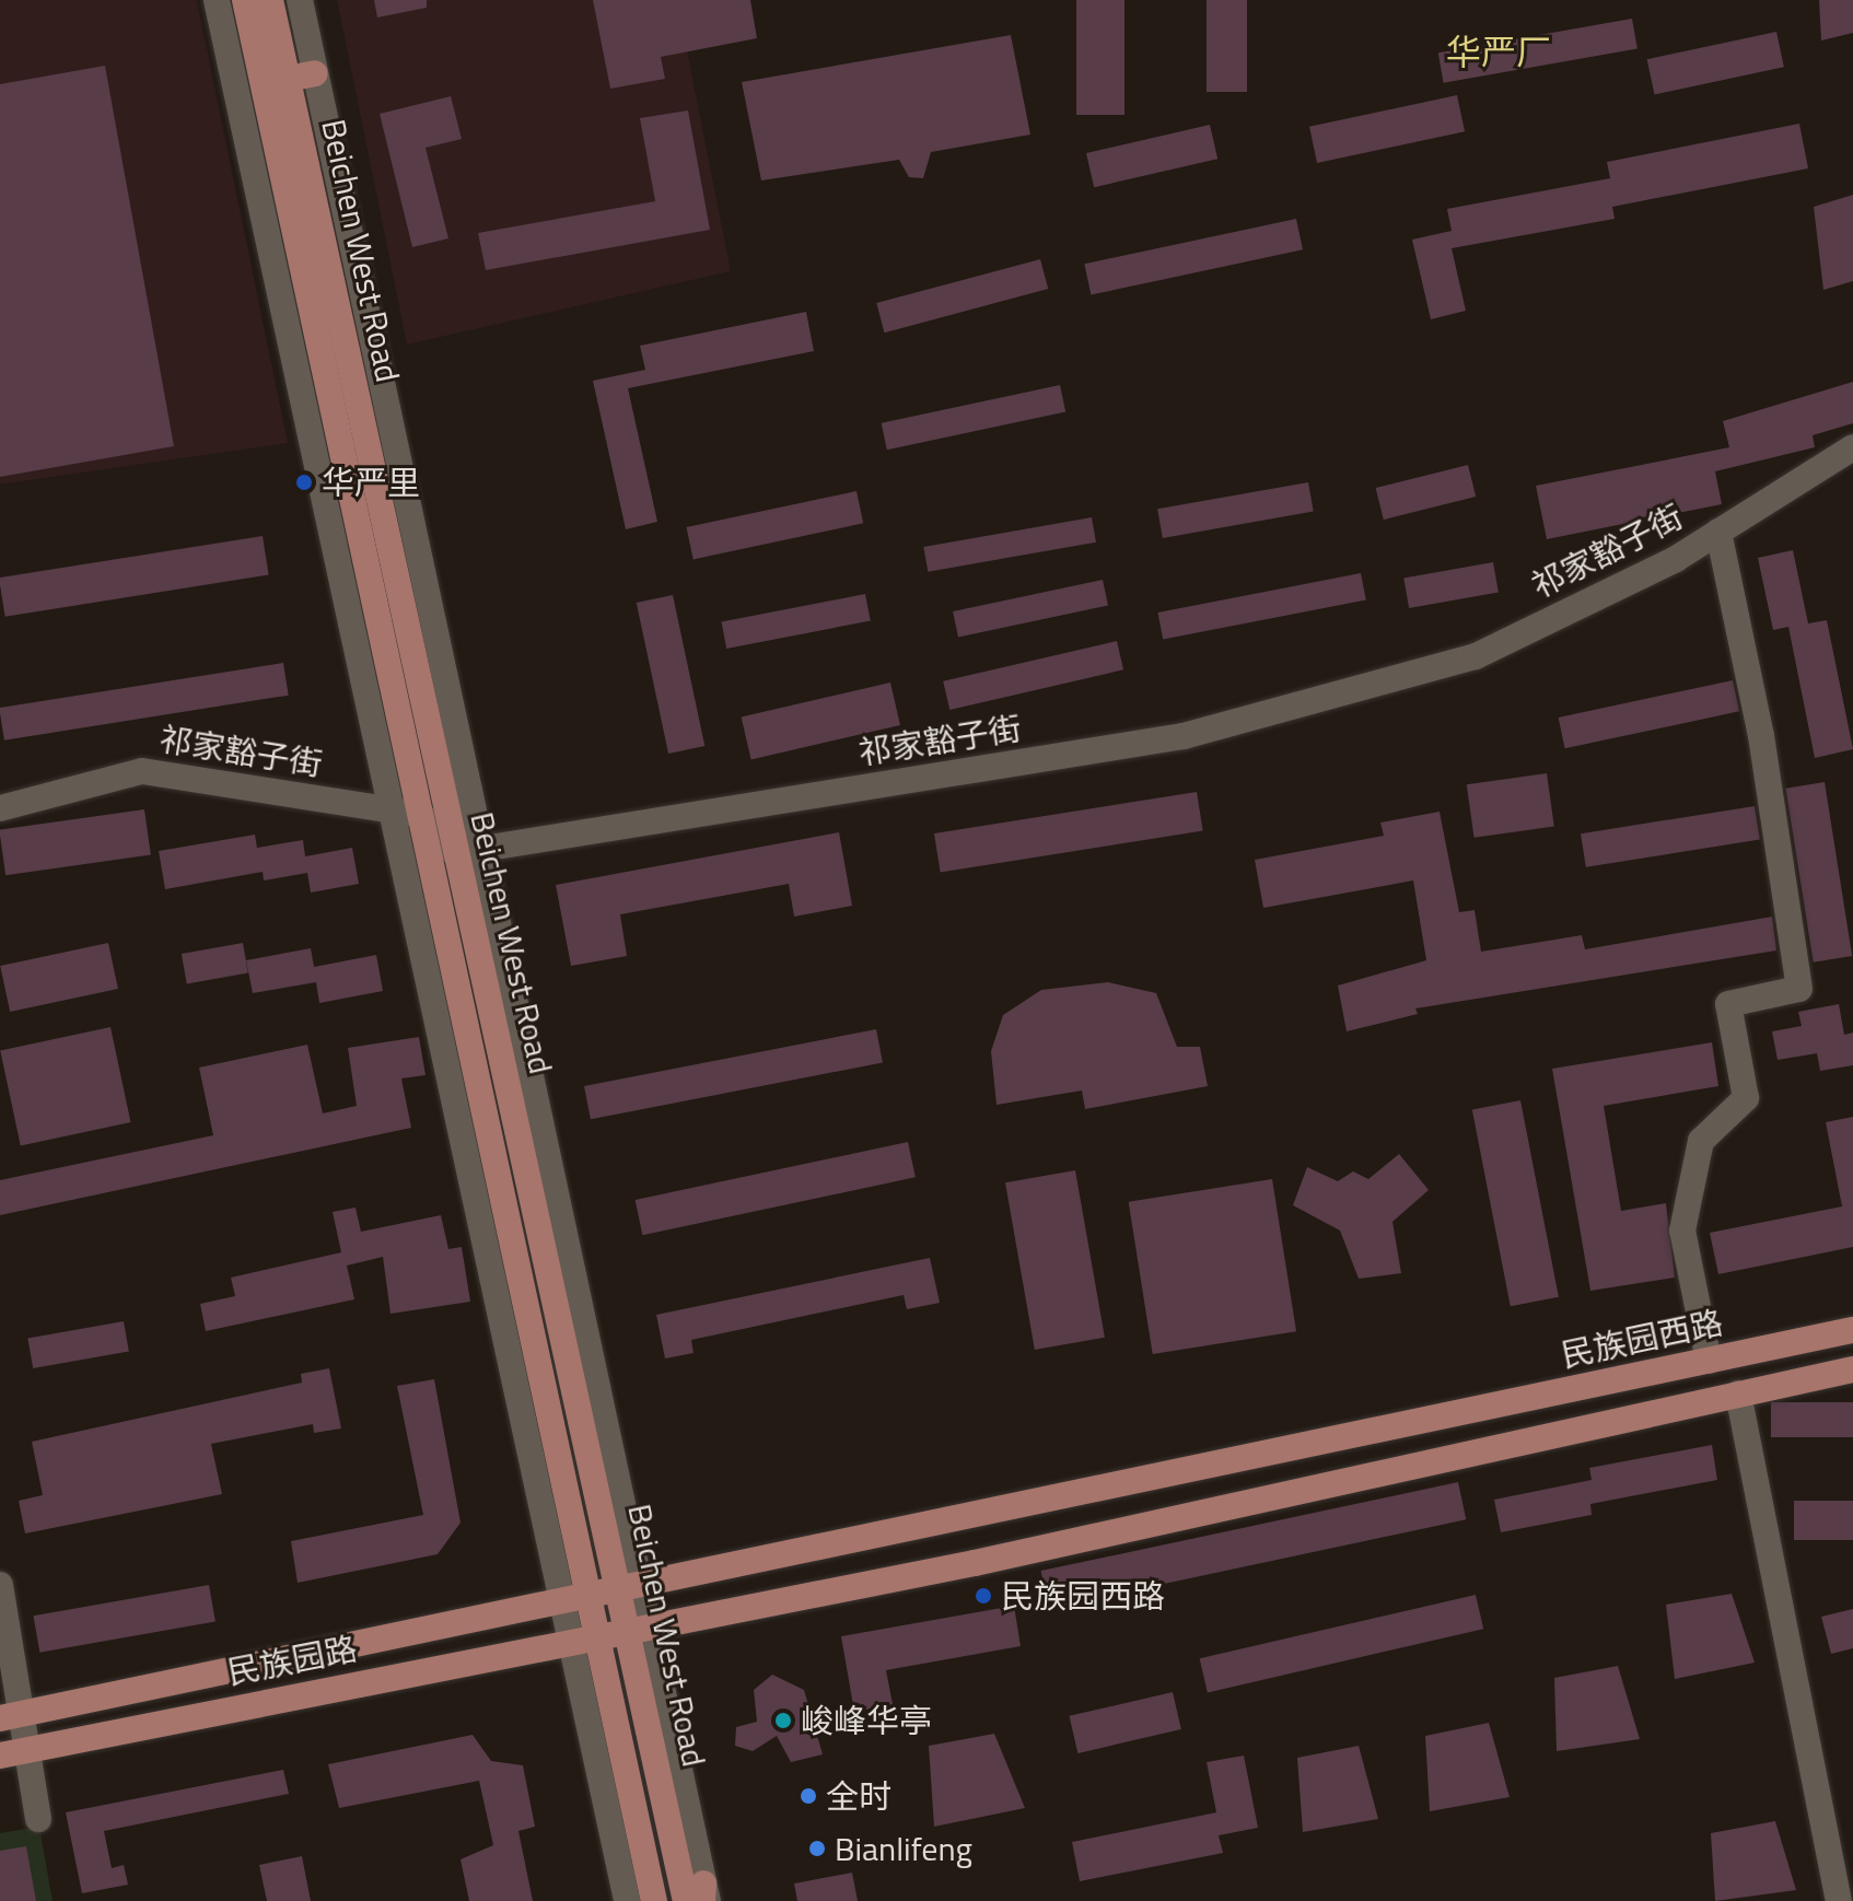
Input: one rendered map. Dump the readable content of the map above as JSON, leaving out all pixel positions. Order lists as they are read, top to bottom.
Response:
{
  "streets": {
    "main road": ["Beichen West Road", "民族园西路", "民族园路"],
    "street": ["祁家豁子街"]
  },
  "crossings": [
    ["Beichen West Road", "祁家豁子街"],
    ["Beichen West Road", "民族园西路"],
    ["Beichen West Road", "民族园路"],
    ["民族园西路", "民族园路"]
  ],
  "districts": ["华严厂"],
  "places": [
    "华严里",
    "民族园西路",
    "峻峰华亭",
    "全时",
    "Bianlifeng"
  ]
}
